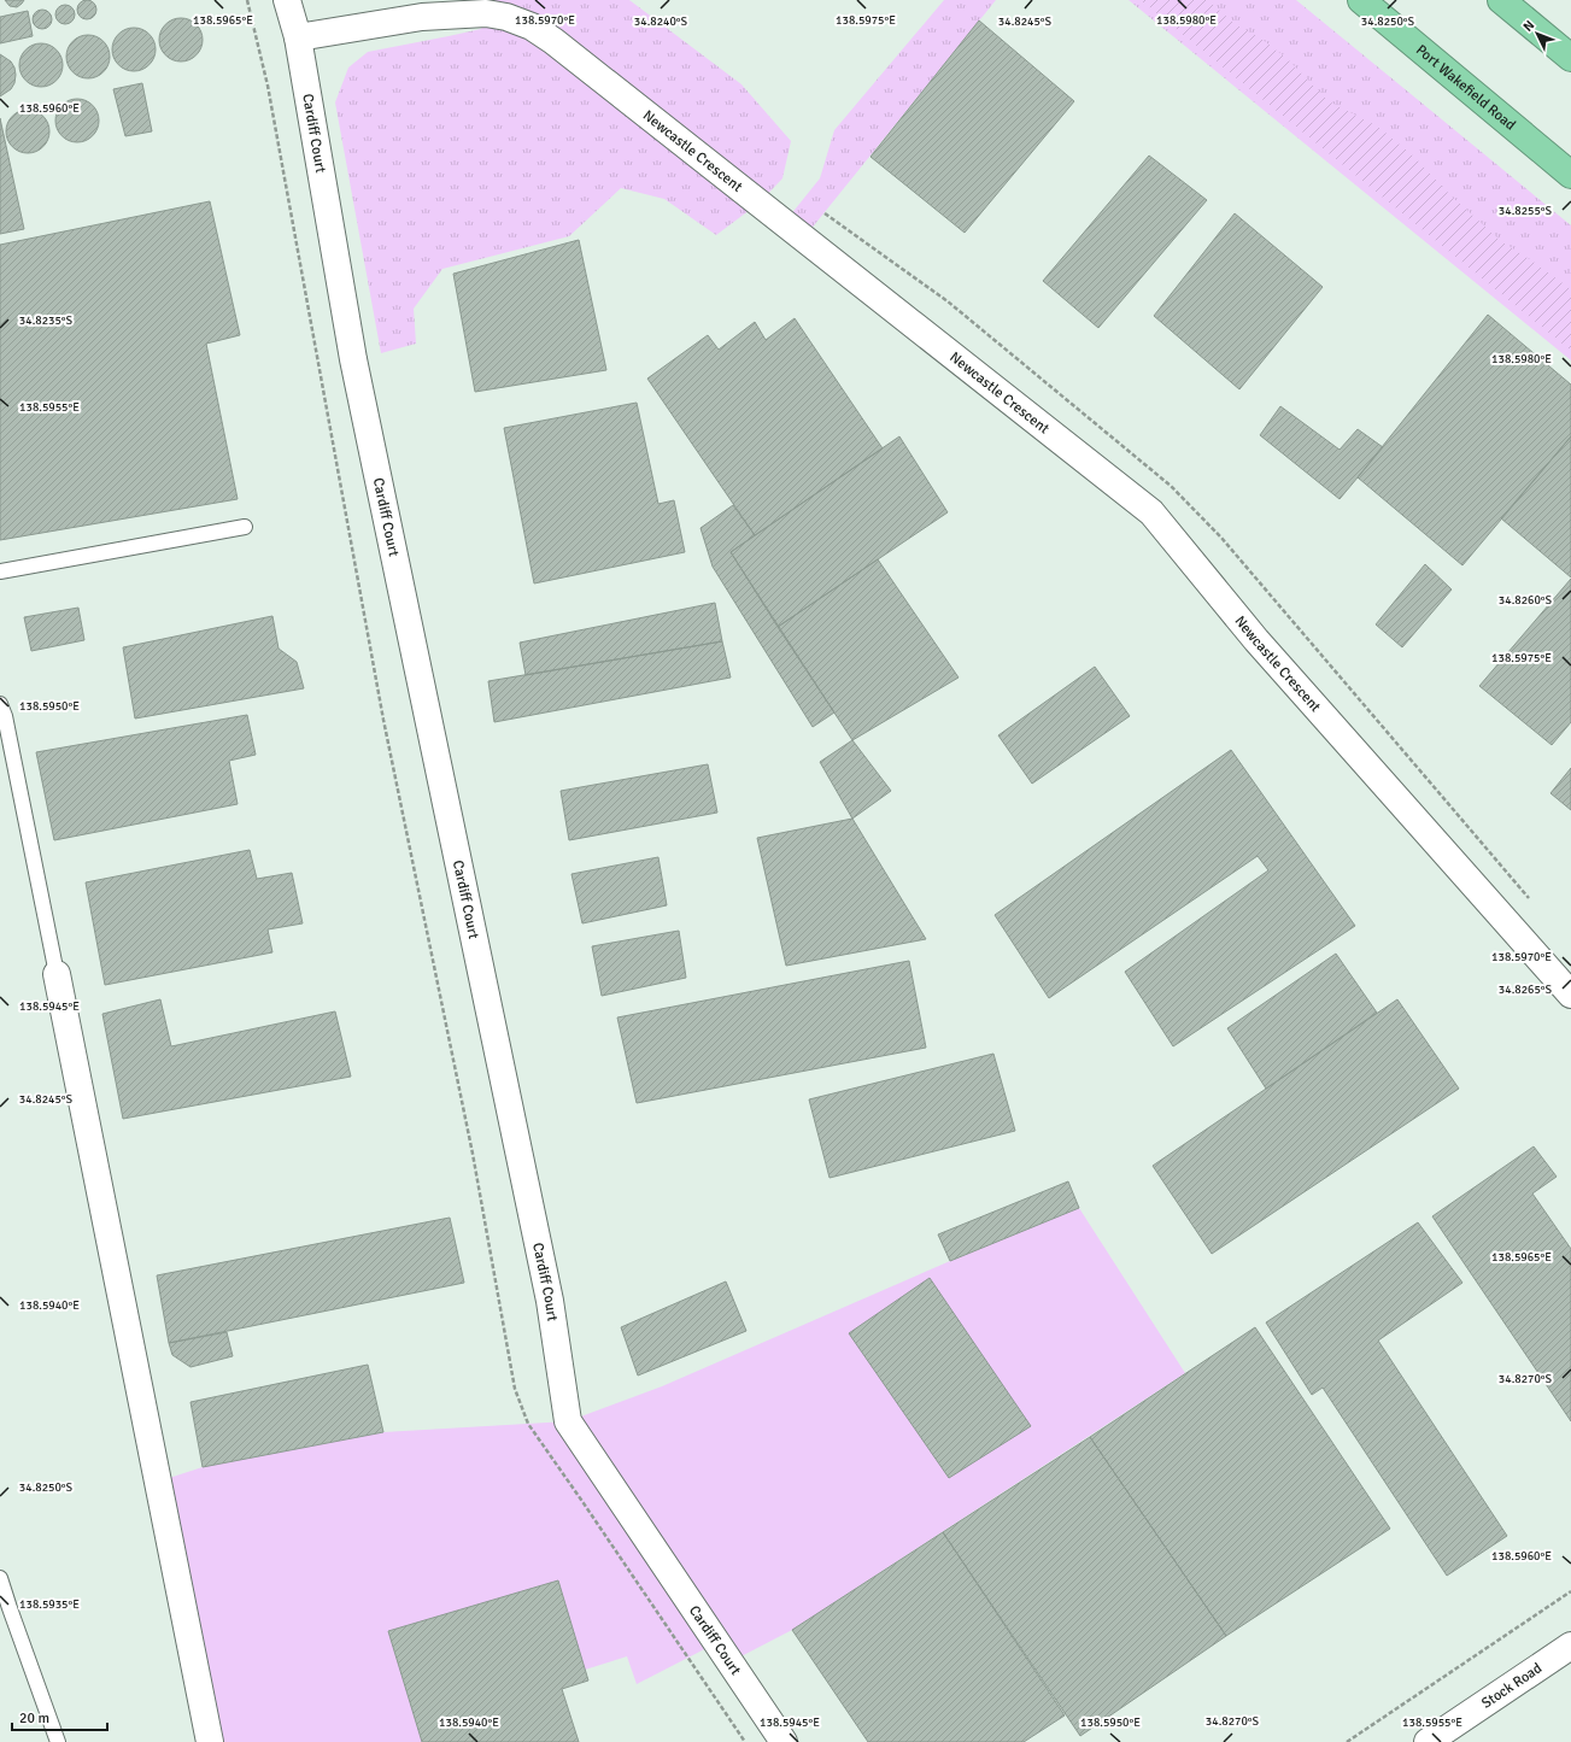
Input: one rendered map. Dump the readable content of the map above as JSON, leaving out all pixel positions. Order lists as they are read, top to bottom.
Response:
{
  "streets": {
    "highway": ["Port Wakefield Road"],
    "street": ["Cardiff Court", "Newcastle Crescent", "Stock Road"]
  },
  "crossings": [
    ["Cardiff Court", "Newcastle Crescent"]
  ],
  "scale_bar": "20 m",
  "north": "top left",
  "coordinates": [
    "138.5965°E",
    "138.5970°E",
    "138.5975°E",
    "138.5980°E",
    "34.8240°S",
    "34.8250°S",
    "34.8245°S",
    "138.5960°E",
    "34.8255°S",
    "34.8235°S",
    "138.5955°E",
    "34.8260°S",
    "138.5950°E",
    "34.8265°S",
    "138.5945°E",
    "138.5940°E",
    "34.8270°S",
    "138.5935°E"
  ]
}
